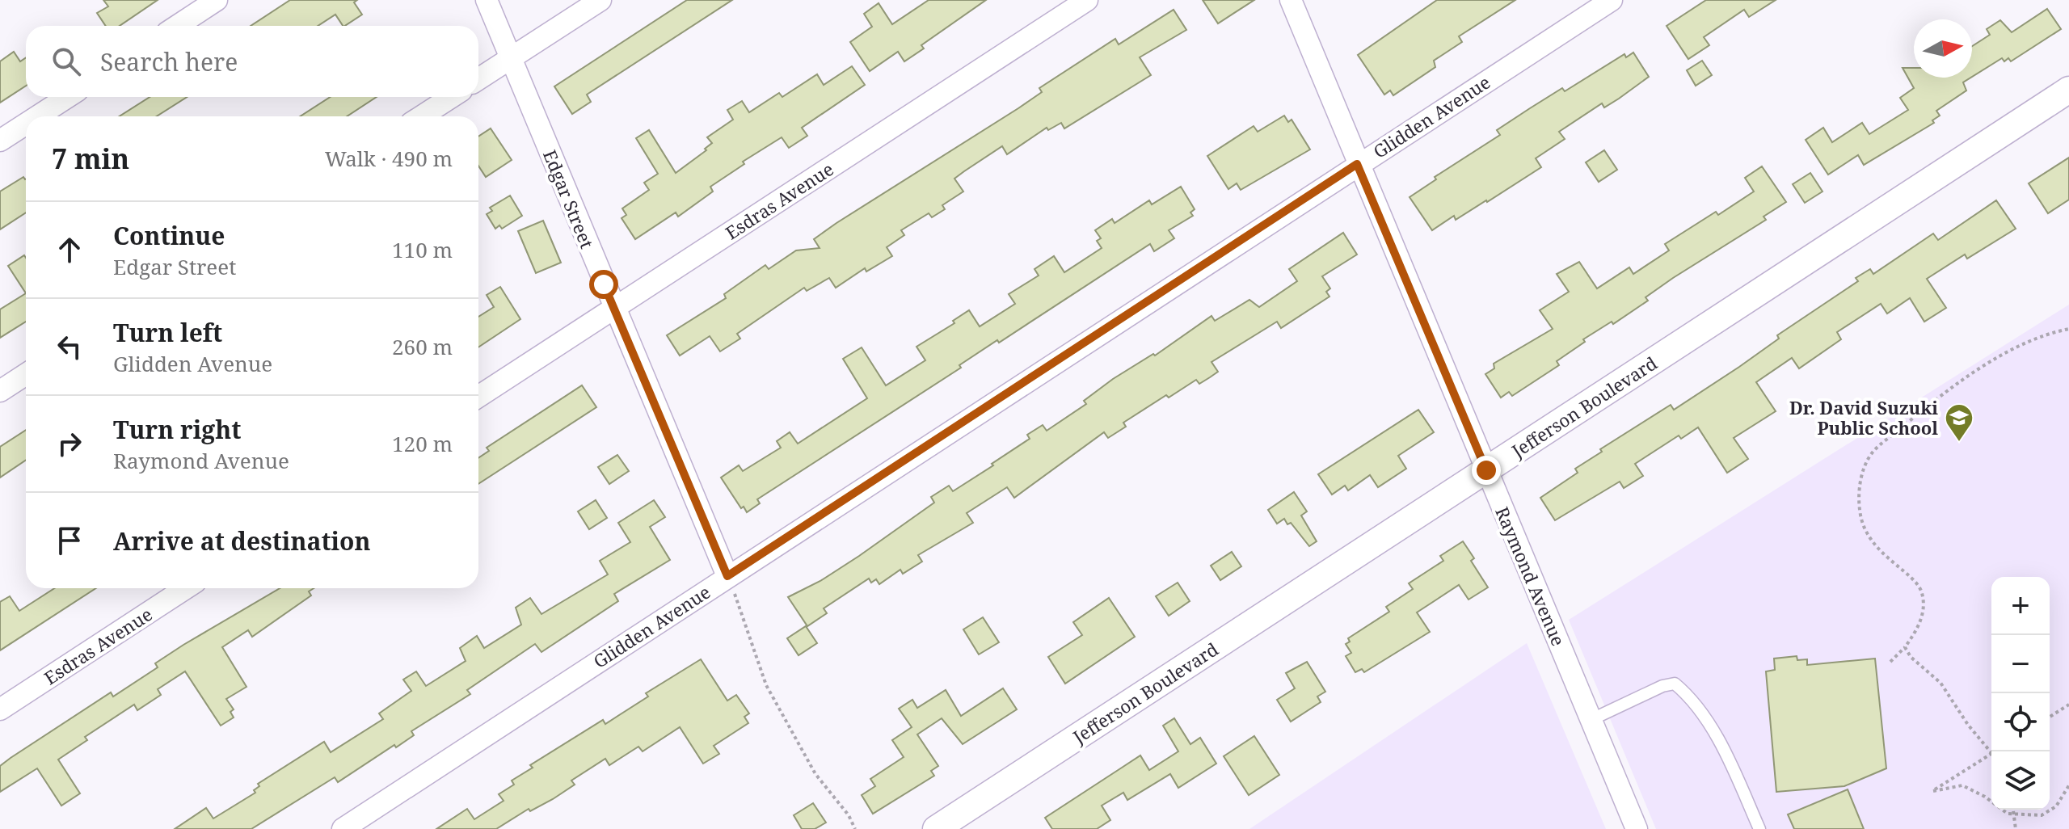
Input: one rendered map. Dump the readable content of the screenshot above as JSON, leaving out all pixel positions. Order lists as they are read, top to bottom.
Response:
{
  "streets": {
    "street": [
      "Glidden Avenue",
      "Edgar Street",
      "Esdras Avenue",
      "Jefferson Boulevard",
      "Raymond Avenue"
    ]
  },
  "crossings": [
    ["Glidden Avenue", "Edgar Street"],
    ["Glidden Avenue", "Raymond Avenue"],
    ["Edgar Street", "Esdras Avenue"],
    ["Jefferson Boulevard", "Raymond Avenue"]
  ],
  "places": {
    "school or university": ["Dr. David Suzuki Public School"]
  },
  "north": "right",
  "page": {
    "search": "Search here",
    "heading": ["7 min", "Walk · 490 m"],
    "list": [
      ["Continue", "Edgar Street", "110 m"],
      ["Turn left", "Glidden Avenue", "260 m"],
      ["Turn right", "Raymond Avenue", "120 m"],
      "Arrive at destination"
    ],
    "map_buttons": ["+", "−"]
  }
}
